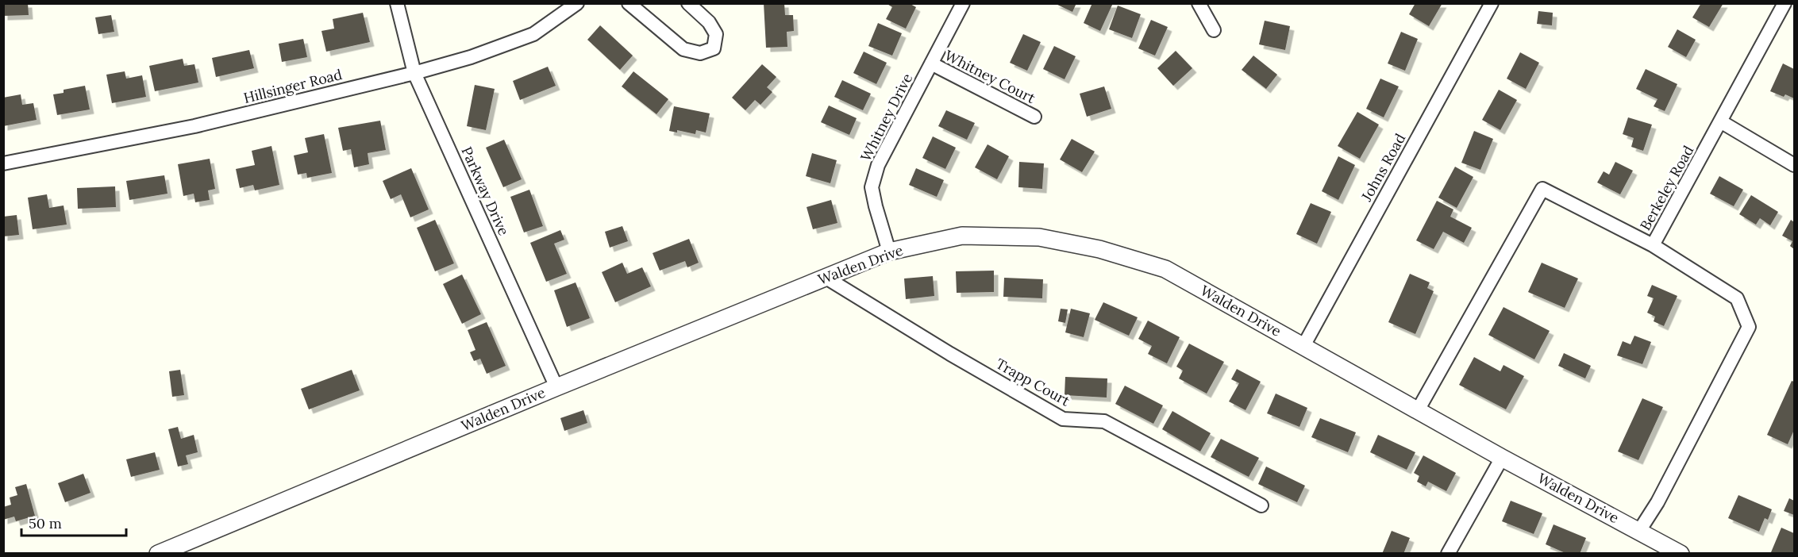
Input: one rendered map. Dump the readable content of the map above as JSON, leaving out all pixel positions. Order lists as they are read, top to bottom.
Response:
{
  "streets": {
    "street": [
      "Whitney Court",
      "Hillsinger Road",
      "Whitney Drive",
      "Johns Road",
      "Berkeley Road",
      "Parkway Drive",
      "Walden Drive",
      "Trapp Court"
    ]
  },
  "crossings": [
    ["Whitney Court", "Whitney Drive"],
    ["Hillsinger Road", "Parkway Drive"],
    ["Whitney Drive", "Walden Drive"],
    ["Johns Road", "Walden Drive"],
    ["Berkeley Road", "Walden Drive"],
    ["Parkway Drive", "Walden Drive"],
    ["Walden Drive", "Trapp Court"]
  ],
  "scale_bar": "50 m"
}
